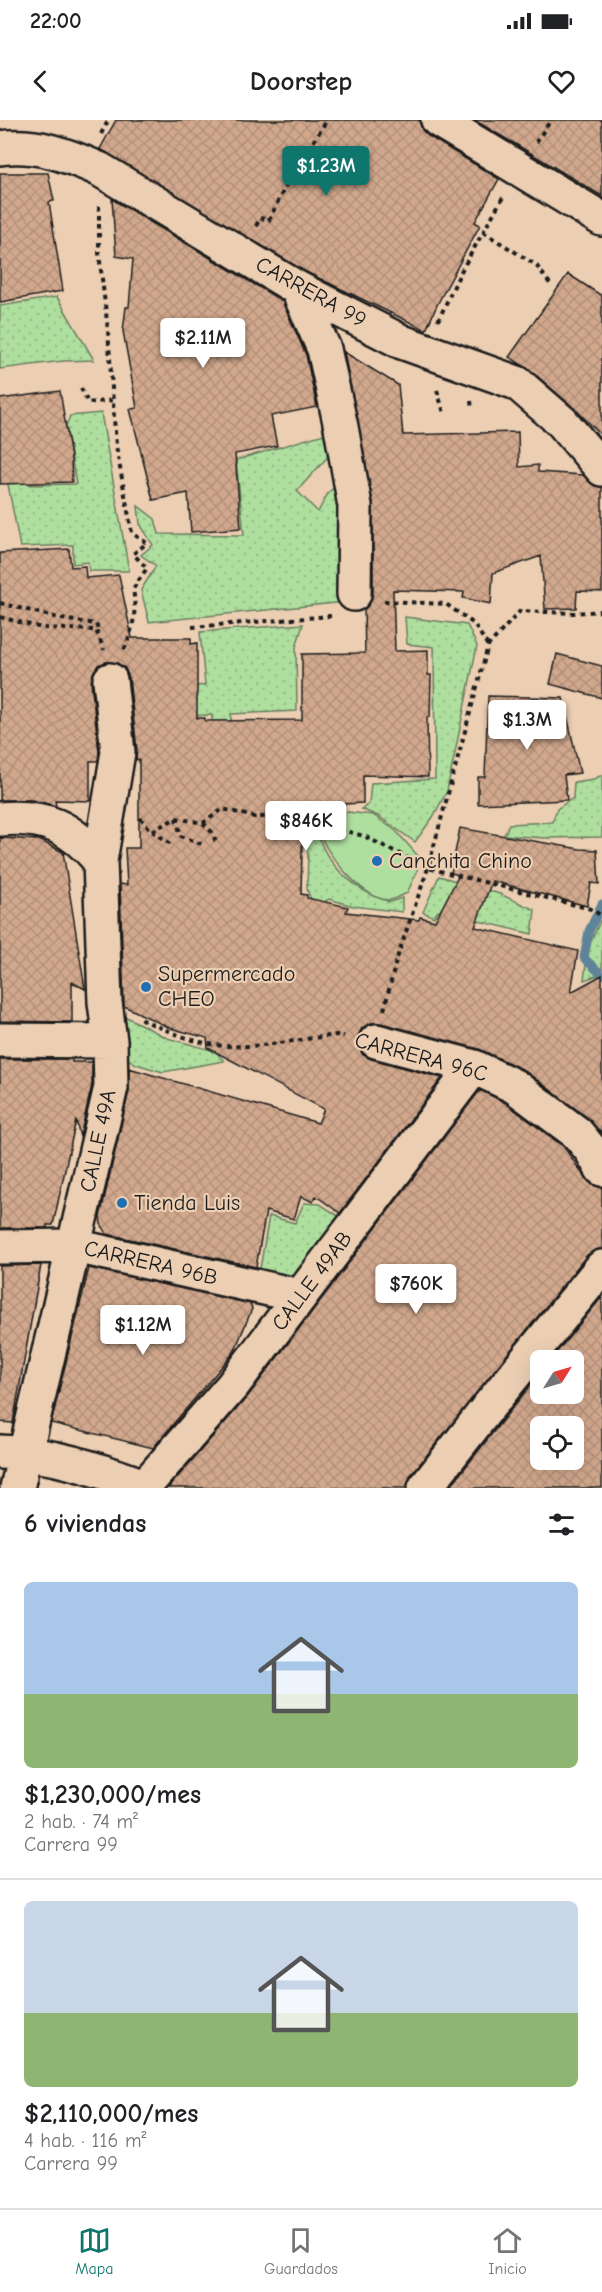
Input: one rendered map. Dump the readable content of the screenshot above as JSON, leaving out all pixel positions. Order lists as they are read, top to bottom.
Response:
{
  "streets": {
    "street": [
      "CARRERA 99",
      "CARRERA 96C",
      "CALLE 49A",
      "CARRERA 96B",
      "CALLE 49AB"
    ]
  },
  "crossings": [
    ["CARRERA 96C", "CALLE 49A"],
    ["CARRERA 96C", "CALLE 49AB"],
    ["CALLE 49A", "CARRERA 96B"],
    ["CARRERA 96B", "CALLE 49AB"]
  ],
  "places": ["Canchita Chino", "Supermercado CHEO", "Tienda Luis"],
  "north": "top right",
  "page": {
    "status": "22:00",
    "header": "Doorstep",
    "price": [
      "$1.23M",
      "$2.11M",
      "$1.3M",
      "$846K",
      "$760K",
      "$1.12M"
    ],
    "heading": "6 viviendas",
    "list": [
      {
        "name": "$1,230,000/mes",
        "note": "2 hab. · 74 m² · Carrera 99"
      },
      {
        "name": "$2,110,000/mes",
        "note": "4 hab. · 116 m² · Carrera 99"
      }
    ],
    "tabs": ["Mapa", "Guardados", "Inicio"]
  }
}
